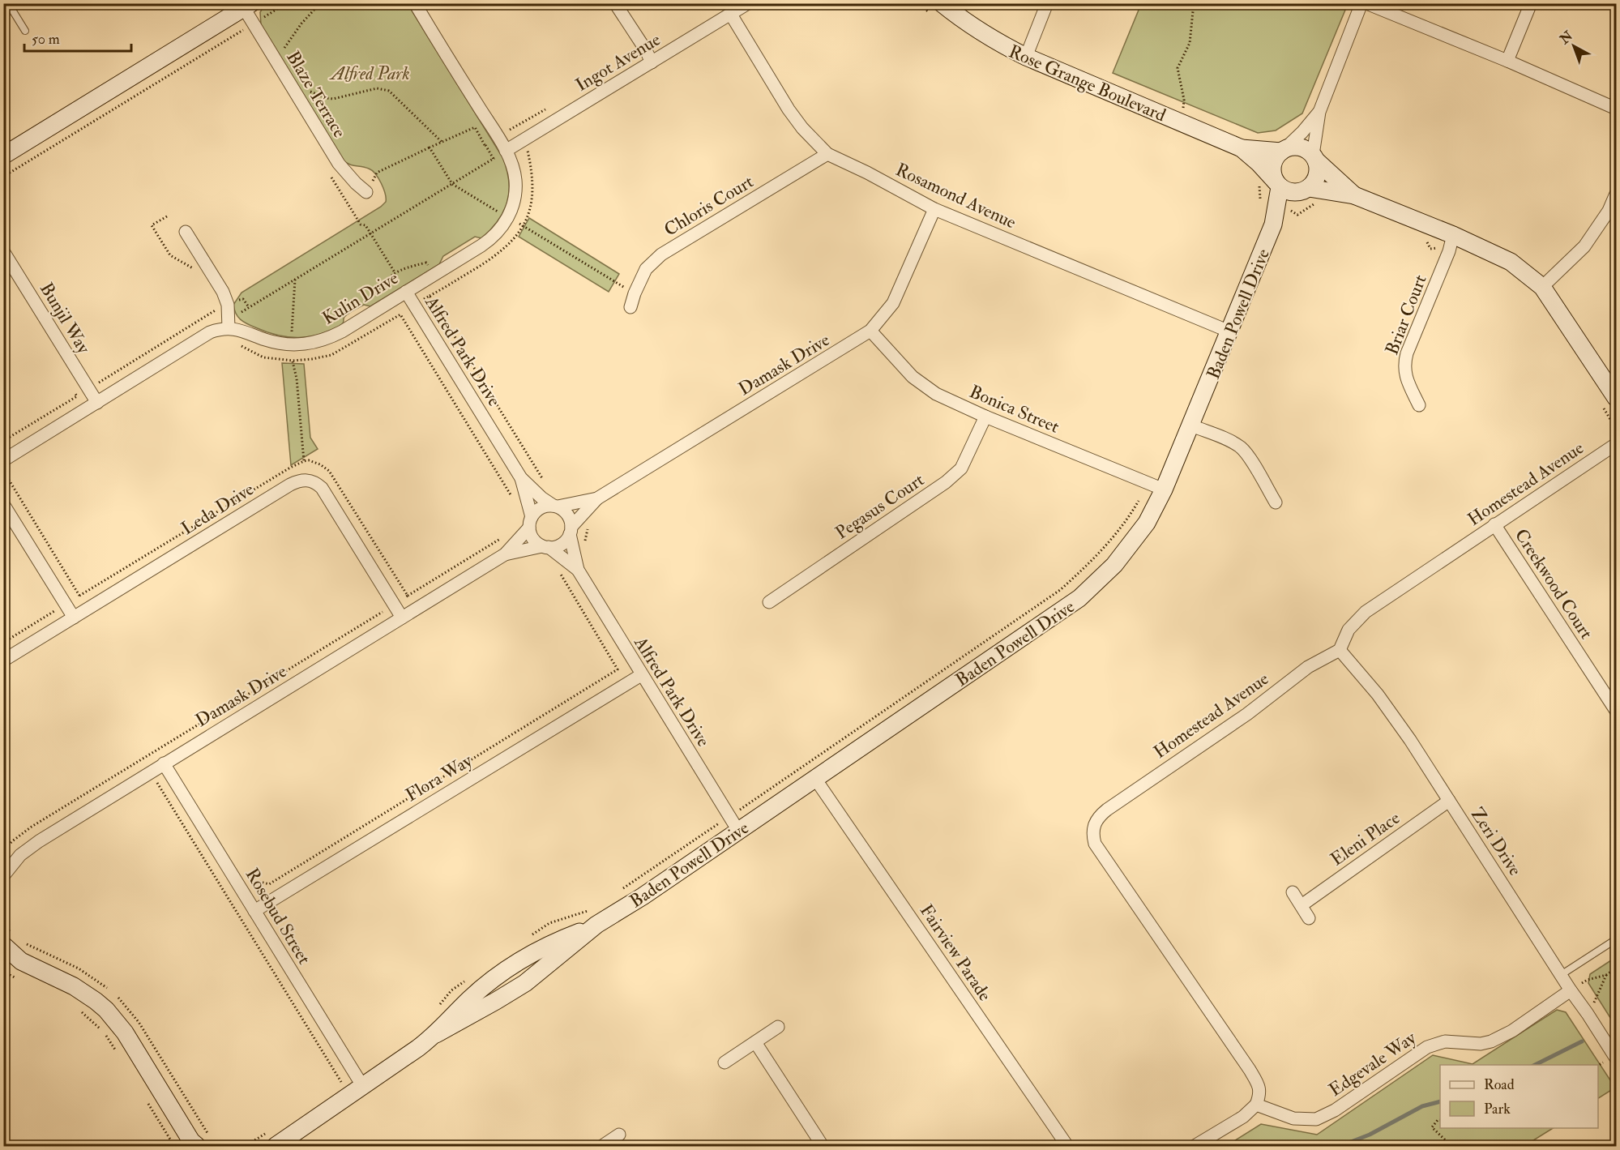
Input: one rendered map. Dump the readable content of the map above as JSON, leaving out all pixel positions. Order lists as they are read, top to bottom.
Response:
{
  "streets": {
    "street": [
      "Ingot Avenue",
      "Rose Grange Boulevard",
      "Blaze Terrace",
      "Rosamond Avenue",
      "Chloris Court",
      "Kulin Drive",
      "Baden Powell Drive",
      "Briar Court",
      "Bunjil Way",
      "Alfred Park Drive",
      "Damask Drive",
      "Bonica Street",
      "Homestead Avenue",
      "Pegasus Court",
      "Leda Drive",
      "Creekwood Court",
      "Flora Way",
      "Eleni Place",
      "Zeri Drive",
      "Rosebud Street",
      "Fairview Parade",
      "Edgevale Way"
    ]
  },
  "crossings": [
    ["Ingot Avenue", "Rosamond Avenue"],
    ["Ingot Avenue", "Kulin Drive"],
    ["Rose Grange Boulevard", "Baden Powell Drive"],
    ["Rosamond Avenue", "Chloris Court"],
    ["Rosamond Avenue", "Baden Powell Drive"],
    ["Rosamond Avenue", "Damask Drive"],
    ["Kulin Drive", "Bunjil Way"],
    ["Kulin Drive", "Alfred Park Drive"],
    ["Baden Powell Drive", "Alfred Park Drive"],
    ["Baden Powell Drive", "Bonica Street"],
    ["Baden Powell Drive", "Rosebud Street"],
    ["Baden Powell Drive", "Fairview Parade"],
    ["Alfred Park Drive", "Damask Drive"],
    ["Alfred Park Drive", "Flora Way"],
    ["Damask Drive", "Bonica Street"],
    ["Damask Drive", "Leda Drive"],
    ["Damask Drive", "Rosebud Street"],
    ["Bonica Street", "Pegasus Court"],
    ["Homestead Avenue", "Creekwood Court"],
    ["Homestead Avenue", "Zeri Drive"],
    ["Homestead Avenue", "Edgevale Way"],
    ["Flora Way", "Rosebud Street"],
    ["Eleni Place", "Zeri Drive"],
    ["Zeri Drive", "Edgevale Way"]
  ],
  "parks": ["Alfred Park"],
  "legend": ["Road", "Park"],
  "scale_bar": "50 m",
  "north": "top left"
}
